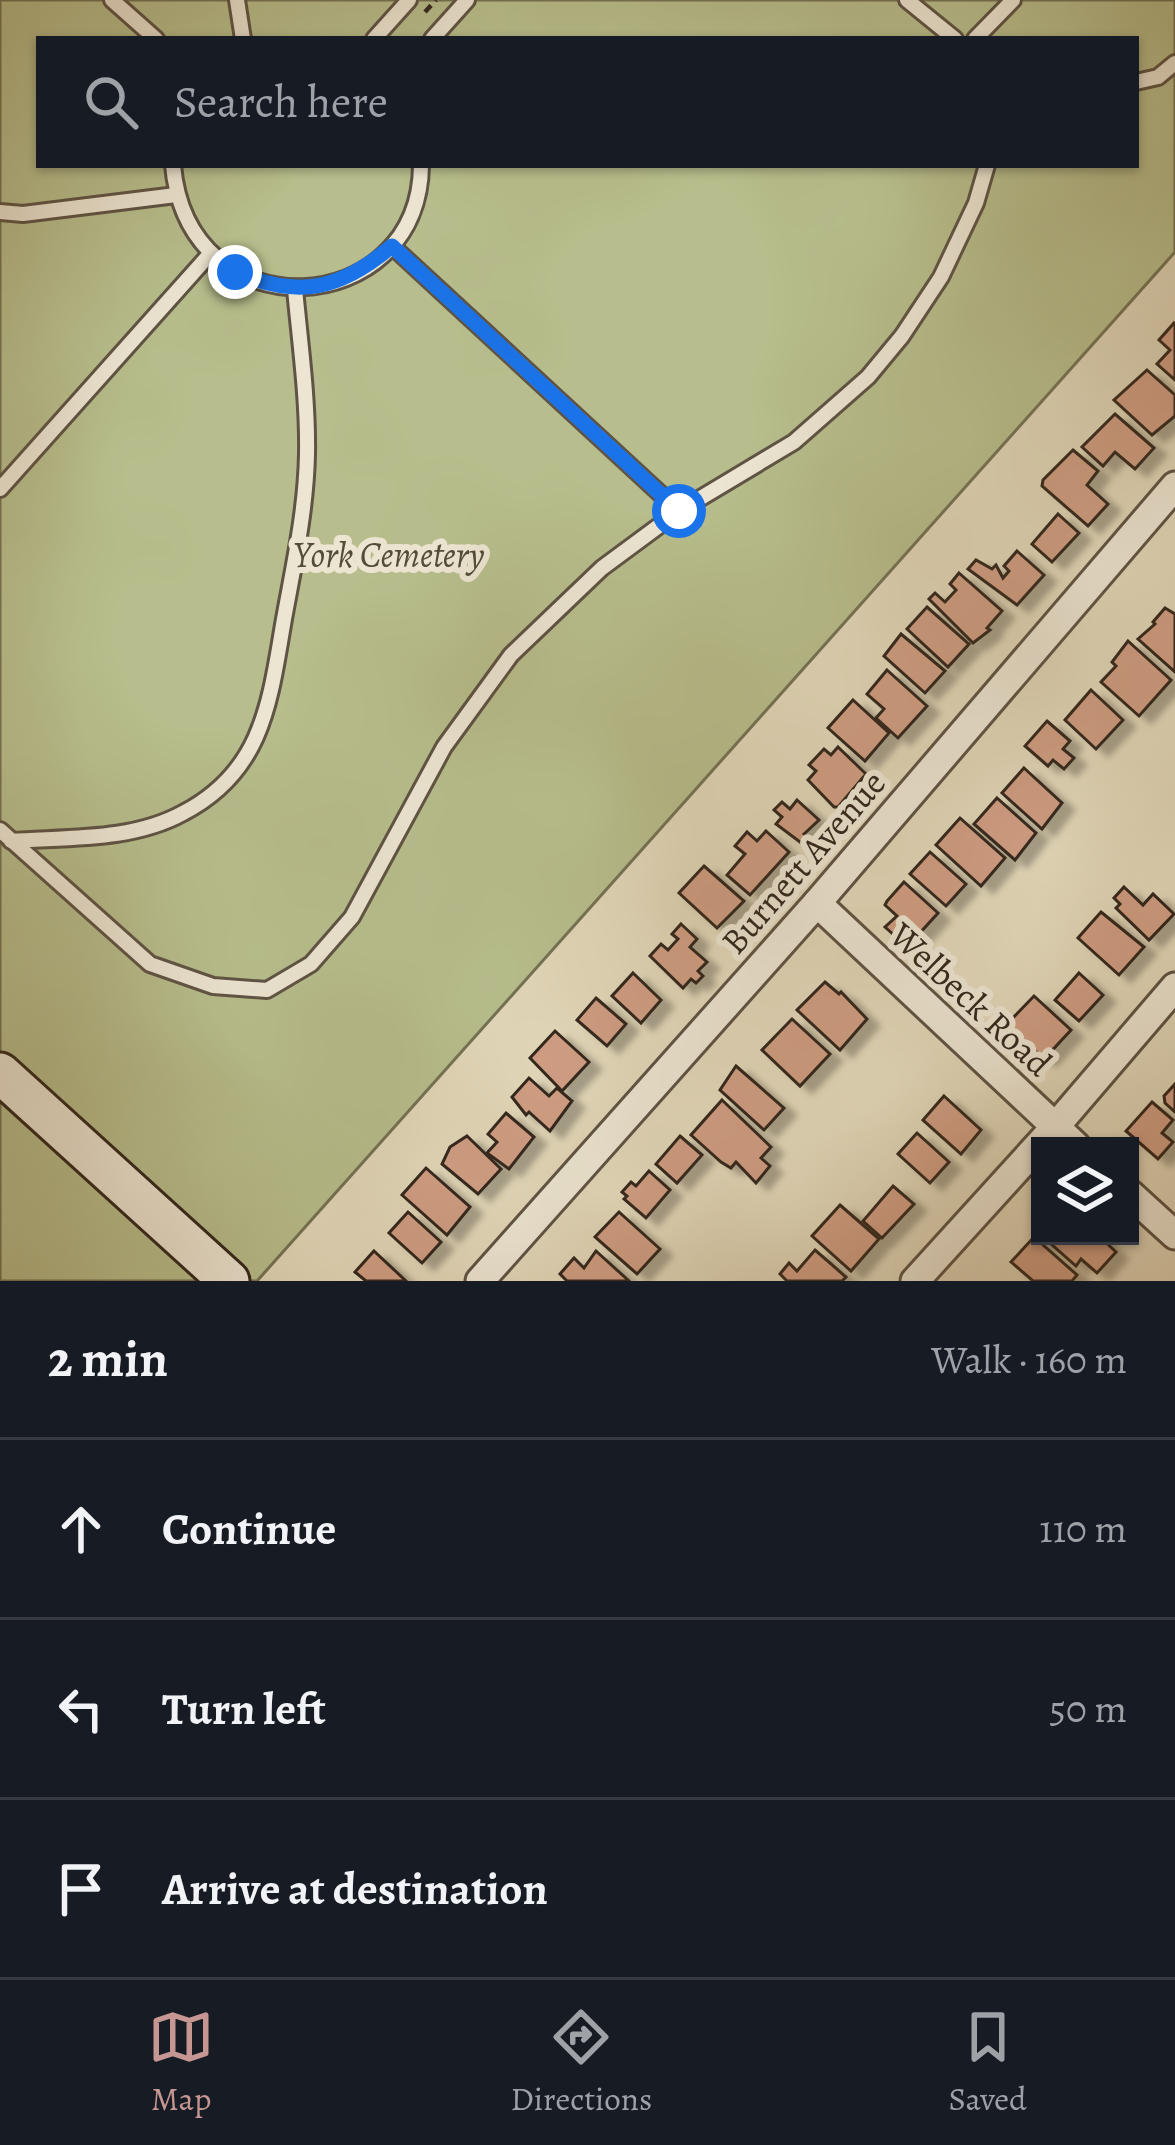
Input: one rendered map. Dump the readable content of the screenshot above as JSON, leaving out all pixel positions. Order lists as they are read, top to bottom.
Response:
{
  "streets": {
    "street": ["Burnett Avenue", "Welbeck Road"]
  },
  "crossings": [
    ["Burnett Avenue", "Welbeck Road"]
  ],
  "parks": ["York Cemetery"],
  "page": {
    "search": "Search here",
    "heading": ["2 min", "Walk · 160 m"],
    "list": [
      ["Continue", "110 m"],
      ["Turn left", "50 m"],
      "Arrive at destination"
    ],
    "nav": ["Map", "Directions", "Saved"]
  }
}
